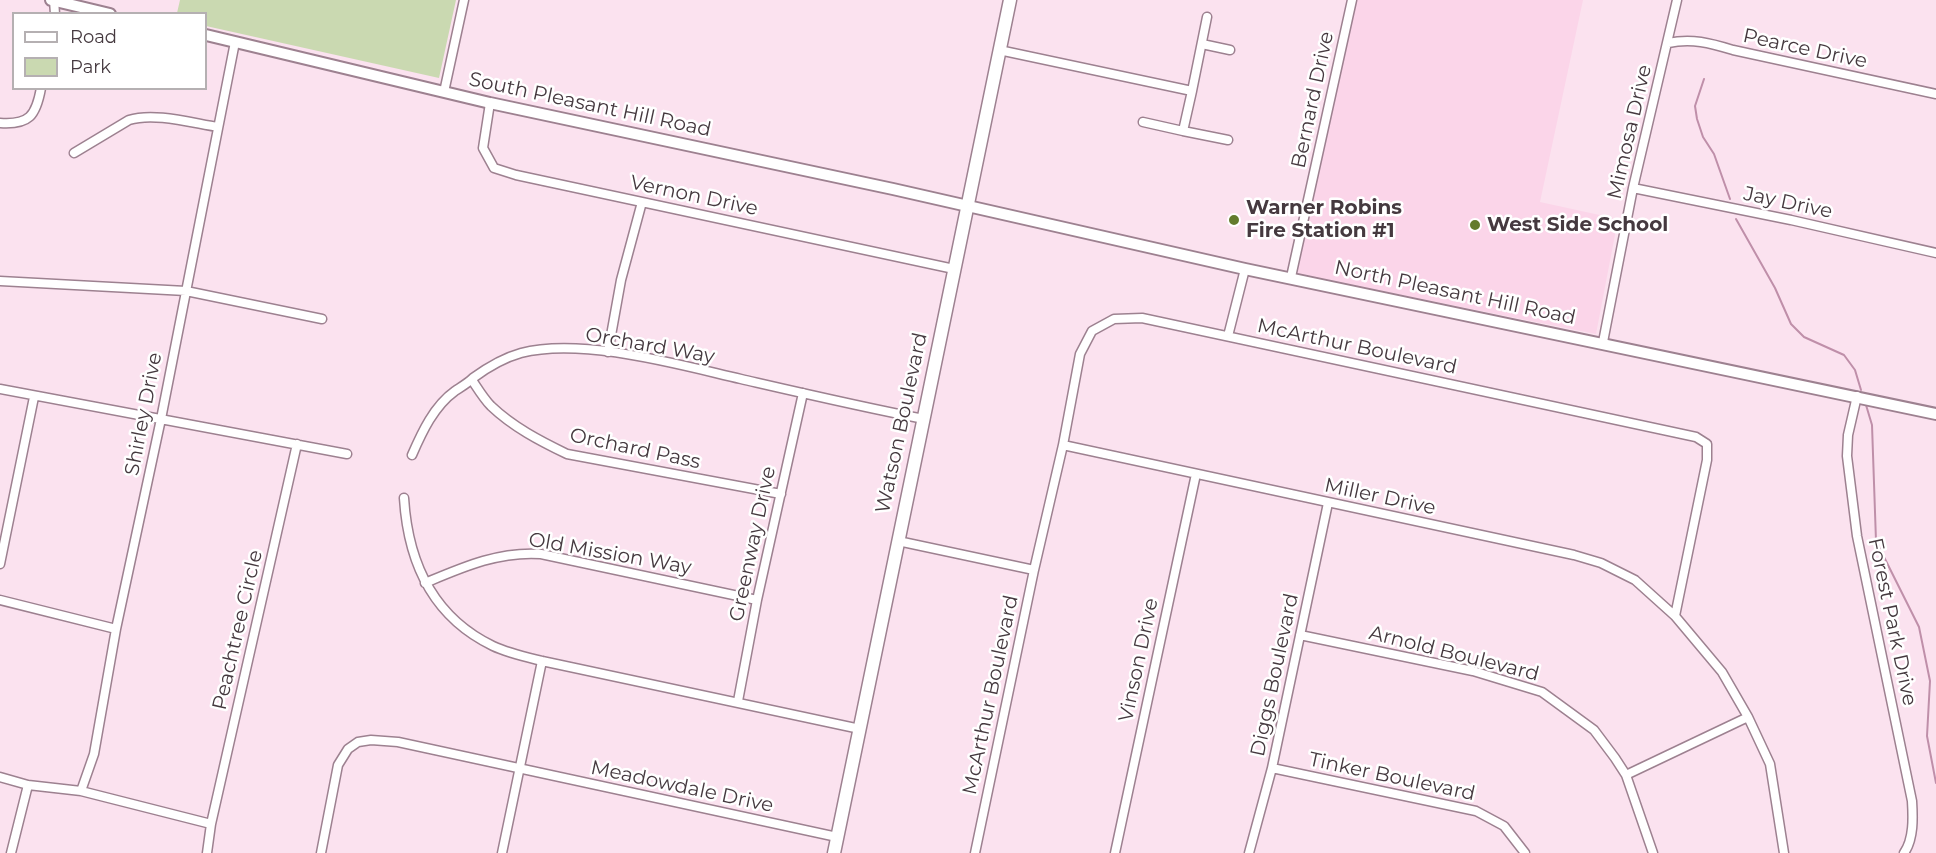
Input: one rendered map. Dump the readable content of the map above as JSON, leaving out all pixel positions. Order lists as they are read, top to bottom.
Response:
{
  "streets": {
    "main road": ["Watson Boulevard"],
    "street": [
      "Pearce Drive",
      "Bernard Drive",
      "South Pleasant Hill Road",
      "Mimosa Drive",
      "Vernon Drive",
      "Jay Drive",
      "North Pleasant Hill Road",
      "Orchard Way",
      "McArthur Boulevard",
      "Shirley Drive",
      "Orchard Pass",
      "Miller Drive",
      "Greenway Drive",
      "Old Mission Way",
      "Forest Park Drive",
      "Peachtree Circle",
      "Arnold Boulevard",
      "Vinson Drive",
      "Diggs Boulevard",
      "Tinker Boulevard",
      "Meadowdale Drive"
    ]
  },
  "crossings": [
    ["Pearce Drive", "Mimosa Drive"],
    ["Bernard Drive", "North Pleasant Hill Road"],
    ["South Pleasant Hill Road", "Vernon Drive"],
    ["South Pleasant Hill Road", "North Pleasant Hill Road"],
    ["South Pleasant Hill Road", "Shirley Drive"],
    ["South Pleasant Hill Road", "Watson Boulevard"],
    ["Mimosa Drive", "Jay Drive"],
    ["Mimosa Drive", "North Pleasant Hill Road"],
    ["Vernon Drive", "Watson Boulevard"],
    ["North Pleasant Hill Road", "Watson Boulevard"],
    ["North Pleasant Hill Road", "Forest Park Drive"],
    ["Orchard Way", "Watson Boulevard"],
    ["Orchard Way", "Orchard Pass"],
    ["Orchard Way", "Greenway Drive"],
    ["McArthur Boulevard", "Miller Drive"],
    ["Watson Boulevard", "Meadowdale Drive"],
    ["Orchard Pass", "Greenway Drive"],
    ["Miller Drive", "Vinson Drive"],
    ["Miller Drive", "Diggs Boulevard"],
    ["Greenway Drive", "Old Mission Way"],
    ["Arnold Boulevard", "Diggs Boulevard"],
    ["Diggs Boulevard", "Tinker Boulevard"]
  ],
  "places": ["Warner Robins Fire Station #1", "West Side School"],
  "legend": ["Road", "Park"]
}
